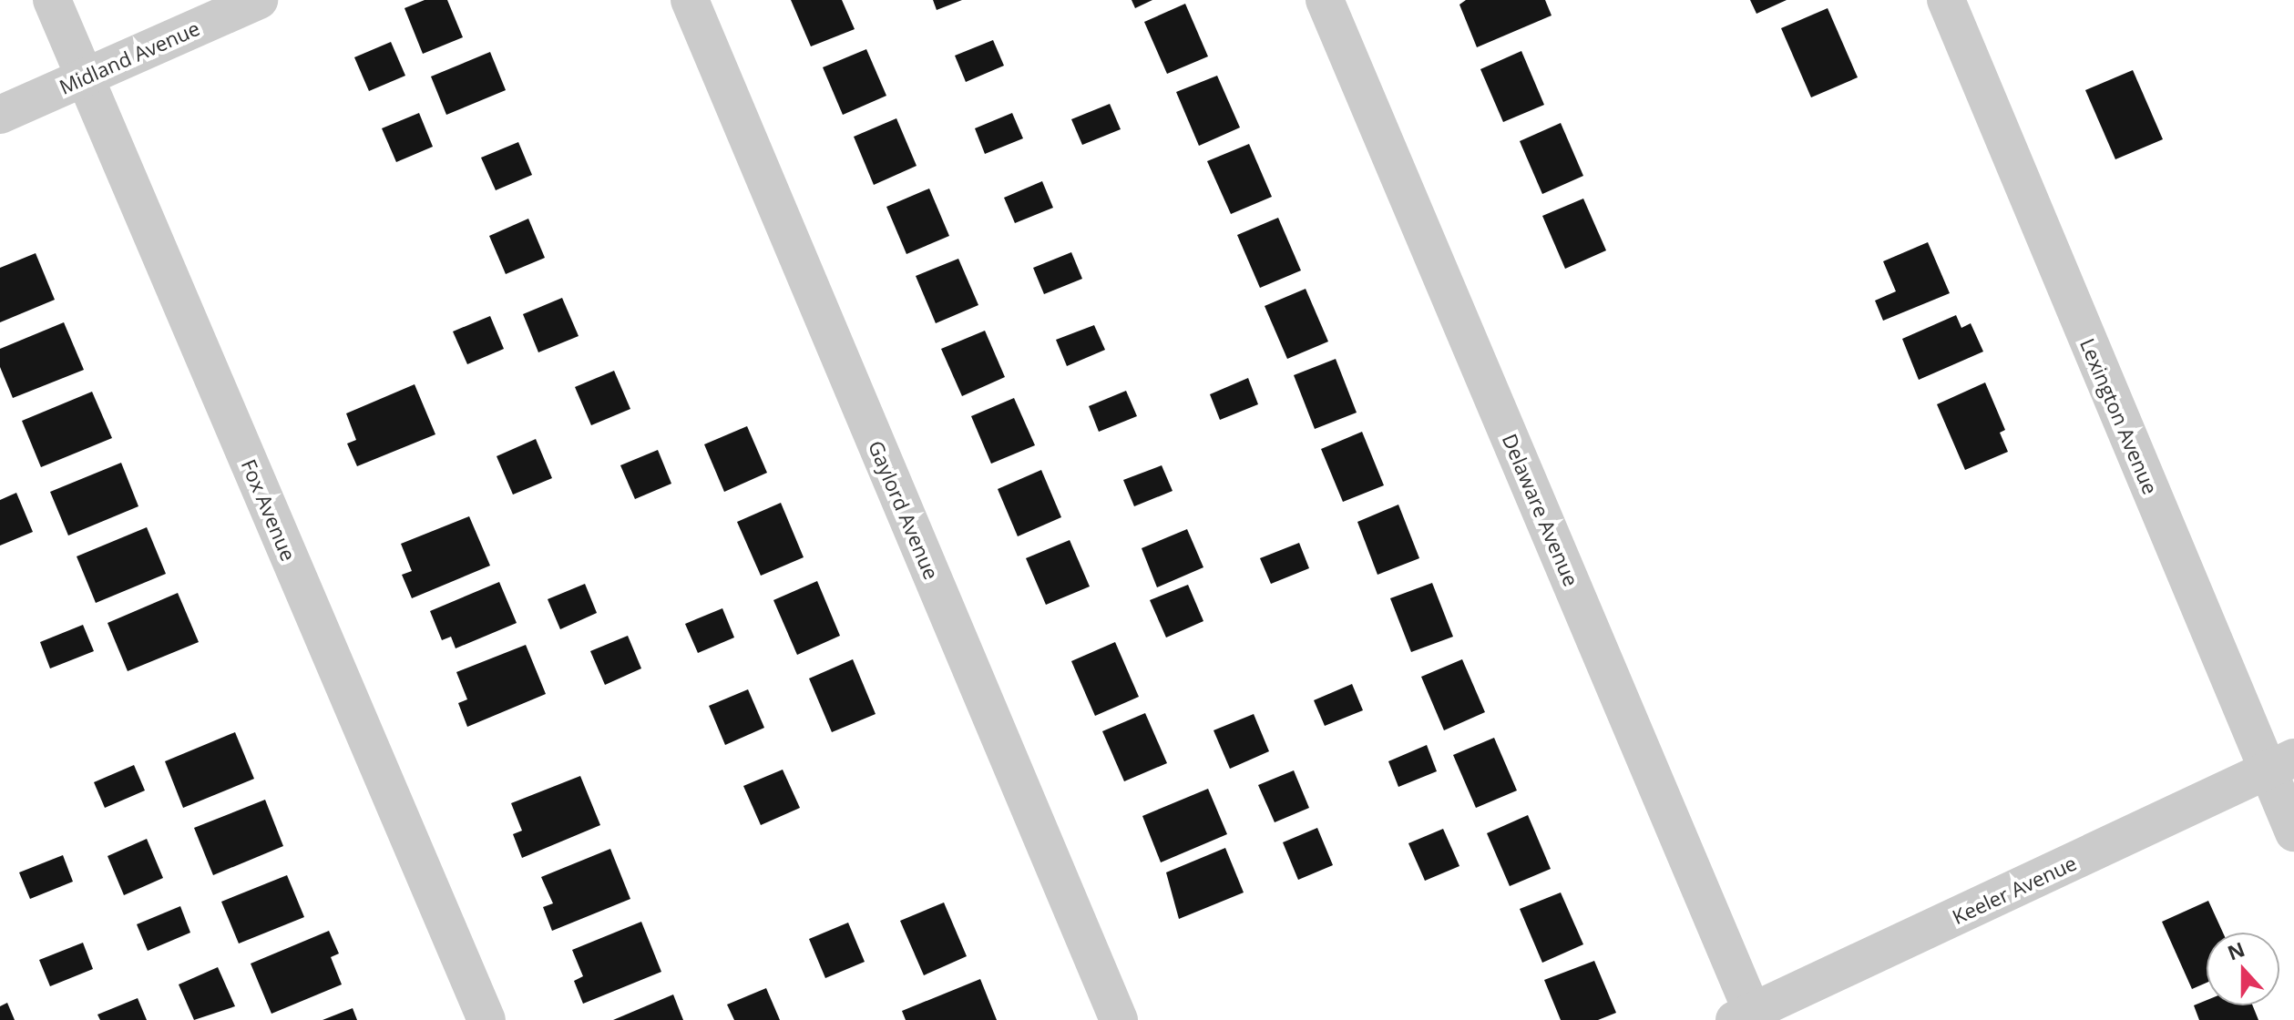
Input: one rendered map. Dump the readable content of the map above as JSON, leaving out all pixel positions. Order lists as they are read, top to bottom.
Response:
{
  "streets": {
    "street": [
      "Midland Avenue",
      "Lexington Avenue",
      "Fox Avenue",
      "Gaylord Avenue",
      "Delaware Avenue",
      "Keeler Avenue"
    ]
  },
  "crossings": [
    ["Midland Avenue", "Fox Avenue"],
    ["Lexington Avenue", "Keeler Avenue"],
    ["Delaware Avenue", "Keeler Avenue"]
  ],
  "north": "top"
}
